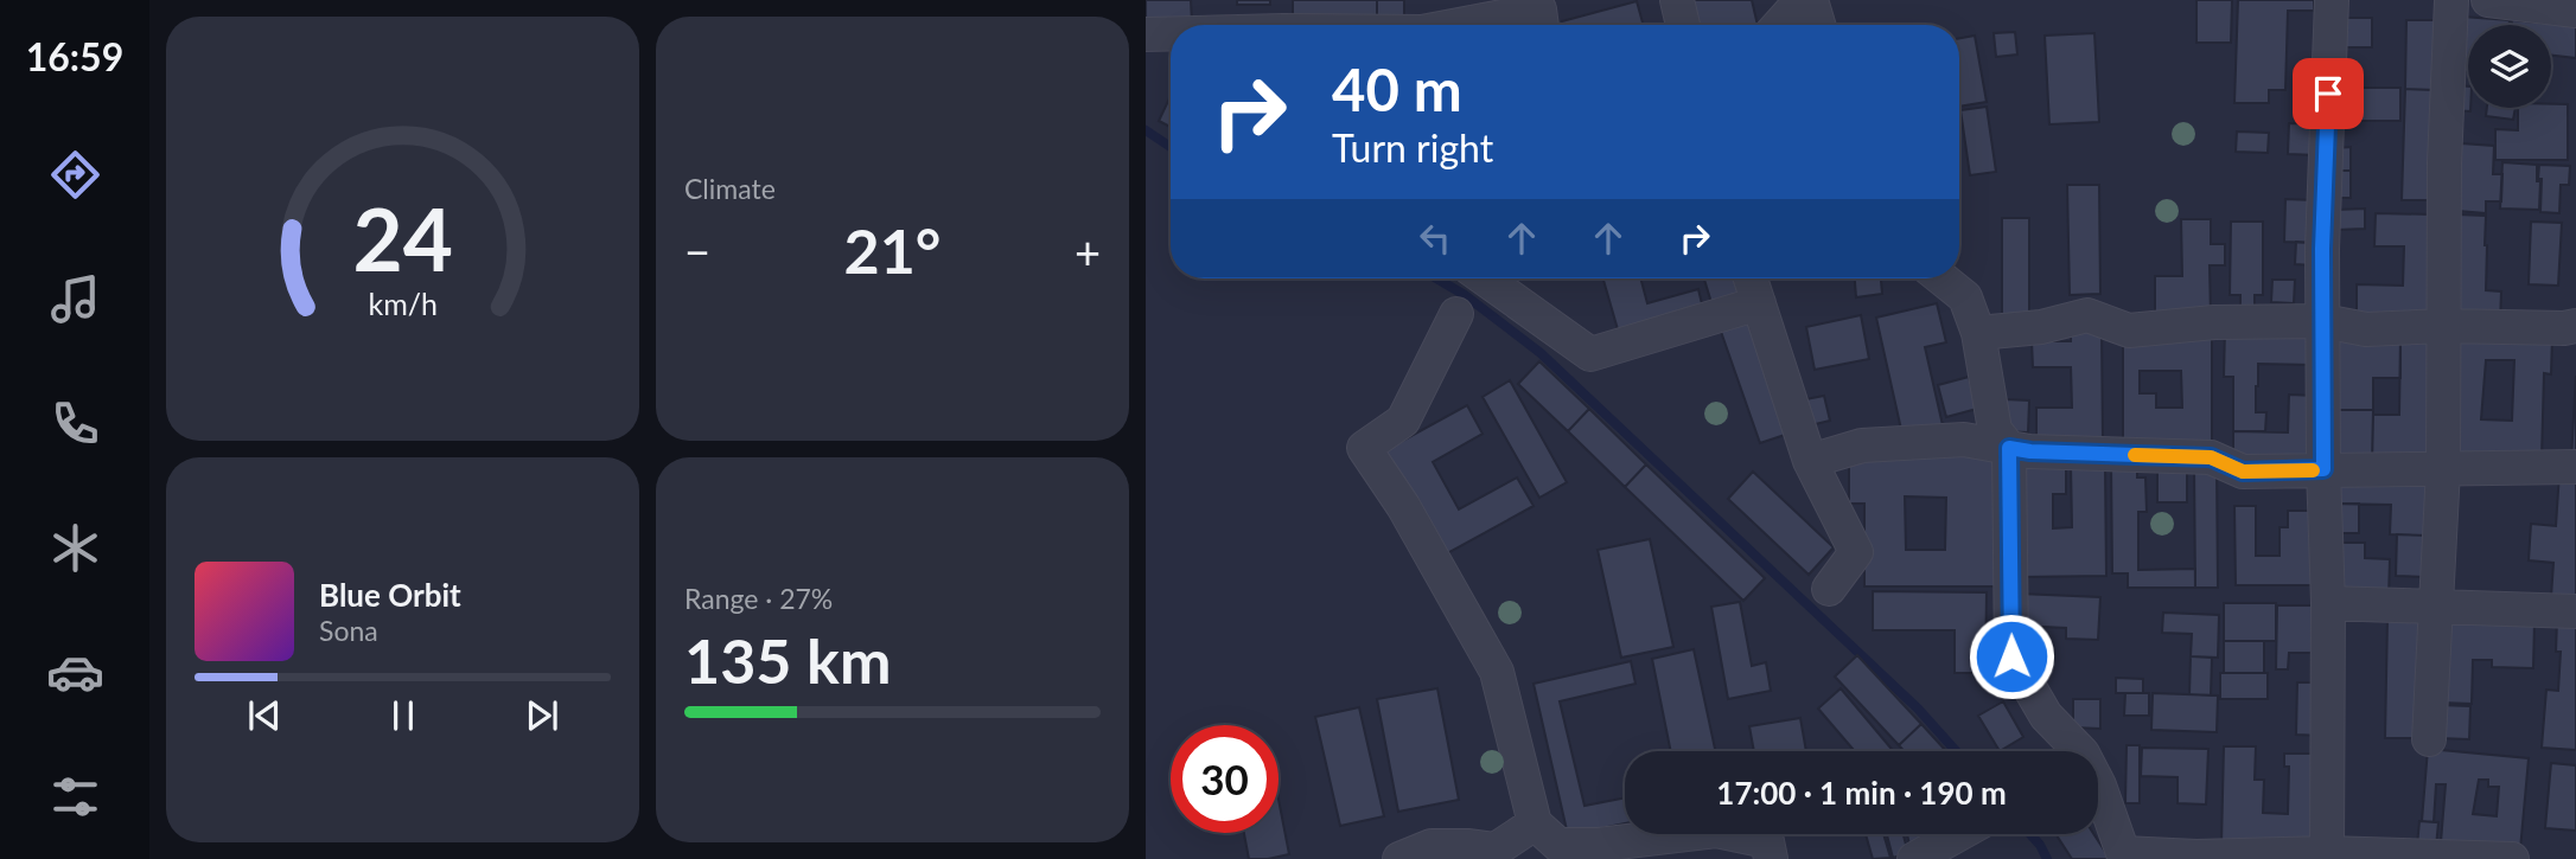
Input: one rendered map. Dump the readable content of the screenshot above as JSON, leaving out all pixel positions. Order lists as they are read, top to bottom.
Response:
{
  "page": {
    "tabs": "16:59",
    "tile": [
      "Climate",
      ["Range · 27%", "135 km"]
    ],
    "turn": ["40 m", "Turn right"],
    "heat": ["−", "21°", "+"],
    "song": ["Blue Orbit", "Sona"],
    "limit": "30",
    "trip": "17:00 · 1 min · 190 m",
    "gauge": ["24", "km/h"]
  }
}
